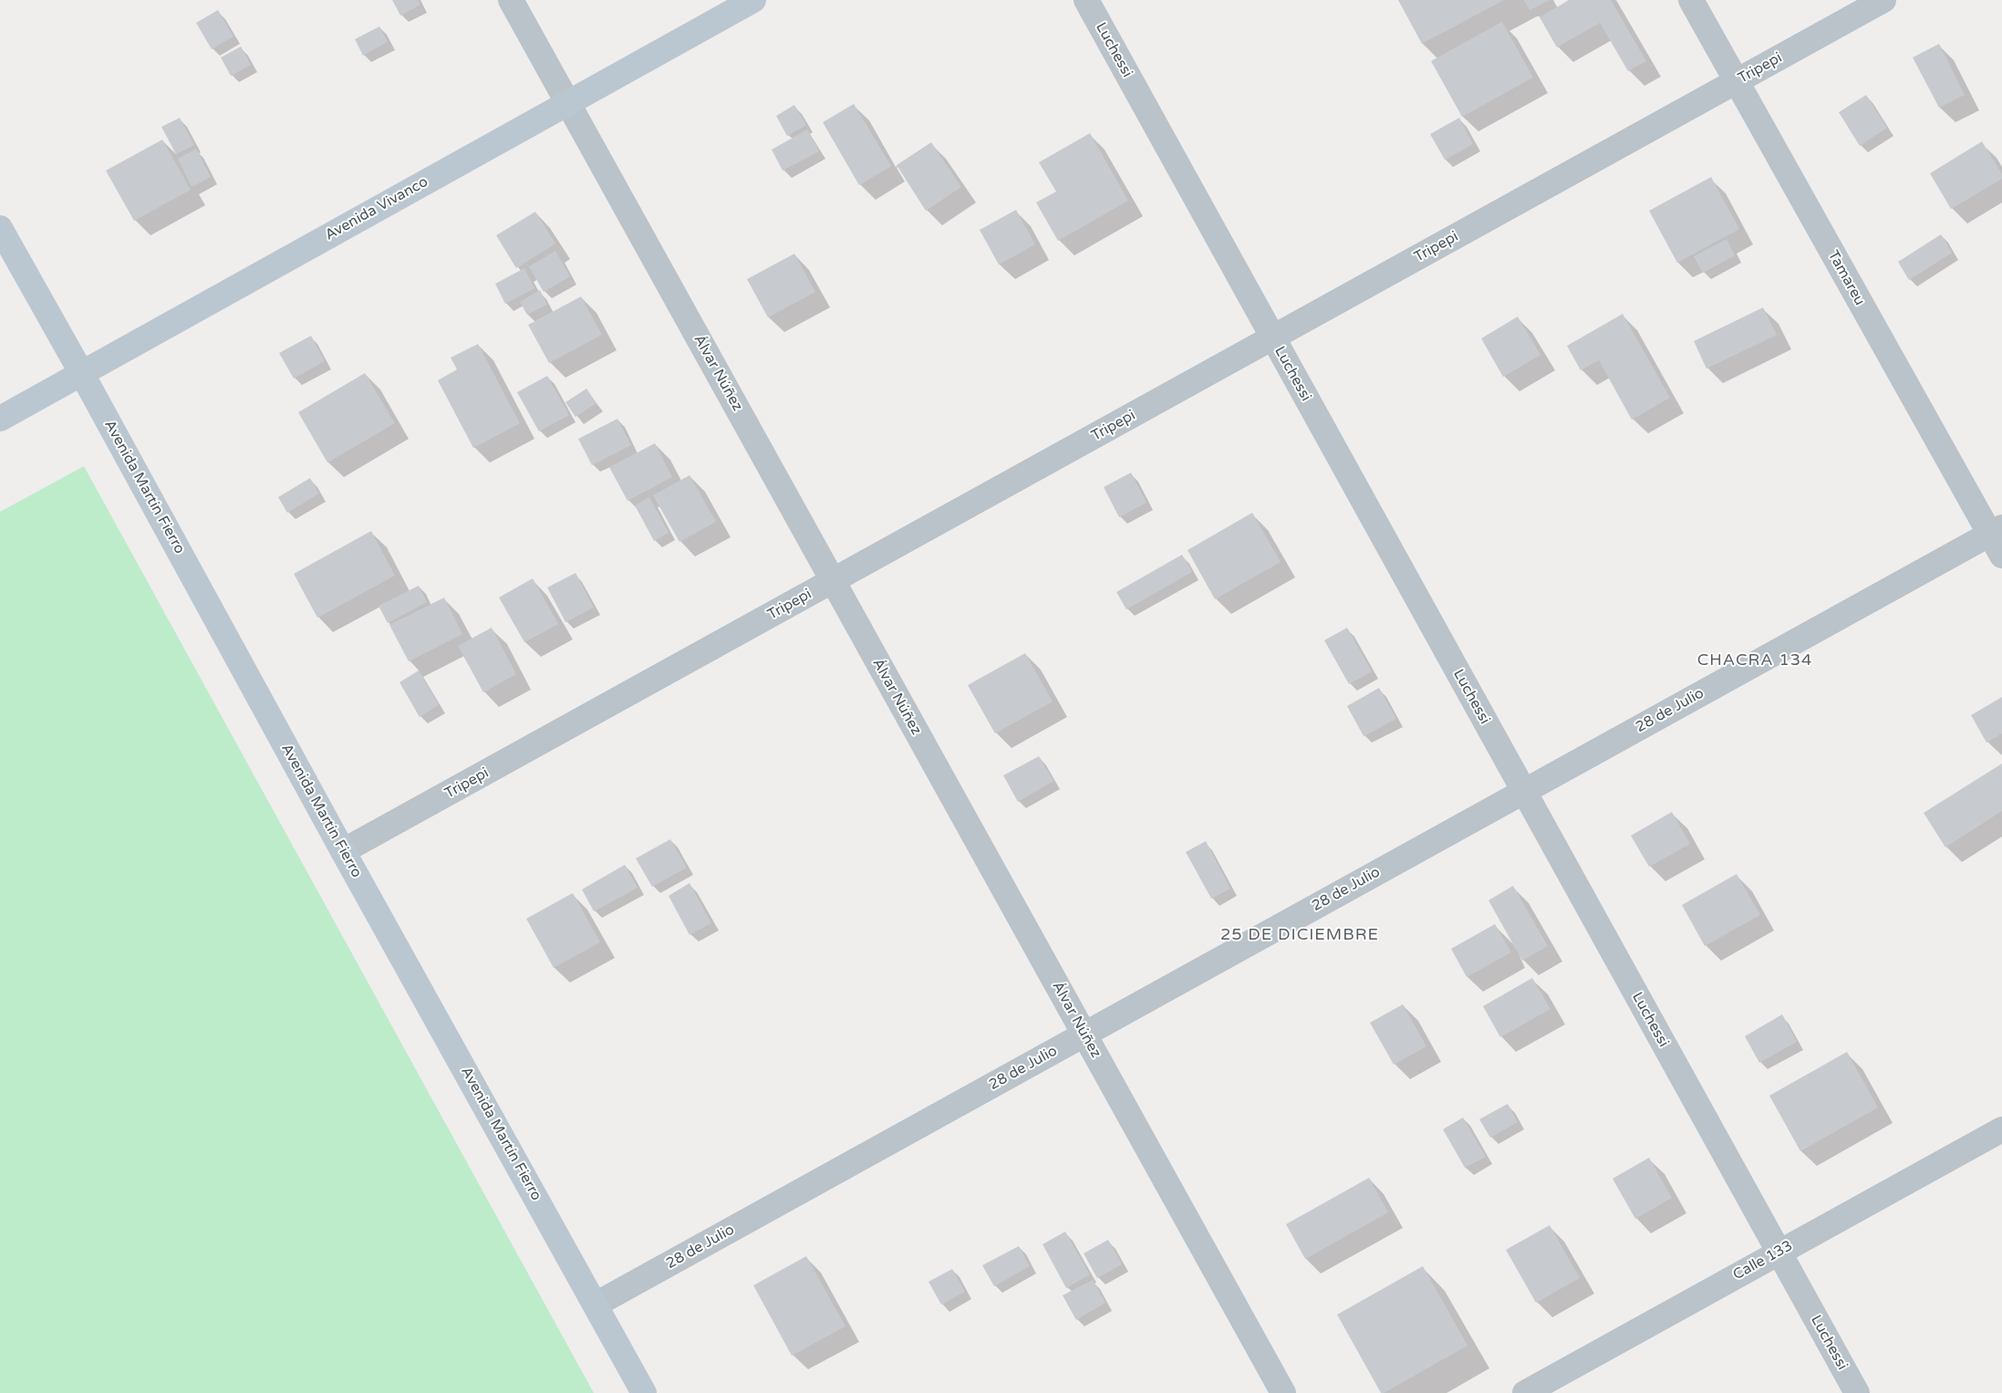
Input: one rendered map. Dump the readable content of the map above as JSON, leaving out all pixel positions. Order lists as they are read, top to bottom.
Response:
{
  "streets": {
    "main road": ["Avenida Vivanco", "Avenida Martín Fierro"],
    "street": [
      "Luchessi",
      "Tripepi",
      "Tamareu",
      "Álvar Núñez",
      "28 de Julio",
      "Calle 133"
    ]
  },
  "crossings": [
    ["Luchessi", "Tripepi"],
    ["Luchessi", "28 de Julio"],
    ["Luchessi", "Calle 133"],
    ["Tripepi", "Tamareu"],
    ["Tripepi", "Álvar Núñez"],
    ["Tripepi", "Avenida Martín Fierro"],
    ["Avenida Vivanco", "Álvar Núñez"],
    ["Avenida Vivanco", "Avenida Martín Fierro"],
    ["Tamareu", "28 de Julio"],
    ["Álvar Núñez", "28 de Julio"],
    ["Avenida Martín Fierro", "28 de Julio"]
  ],
  "districts": ["CHACRA 134", "25 DE DICIEMBRE"]
}
